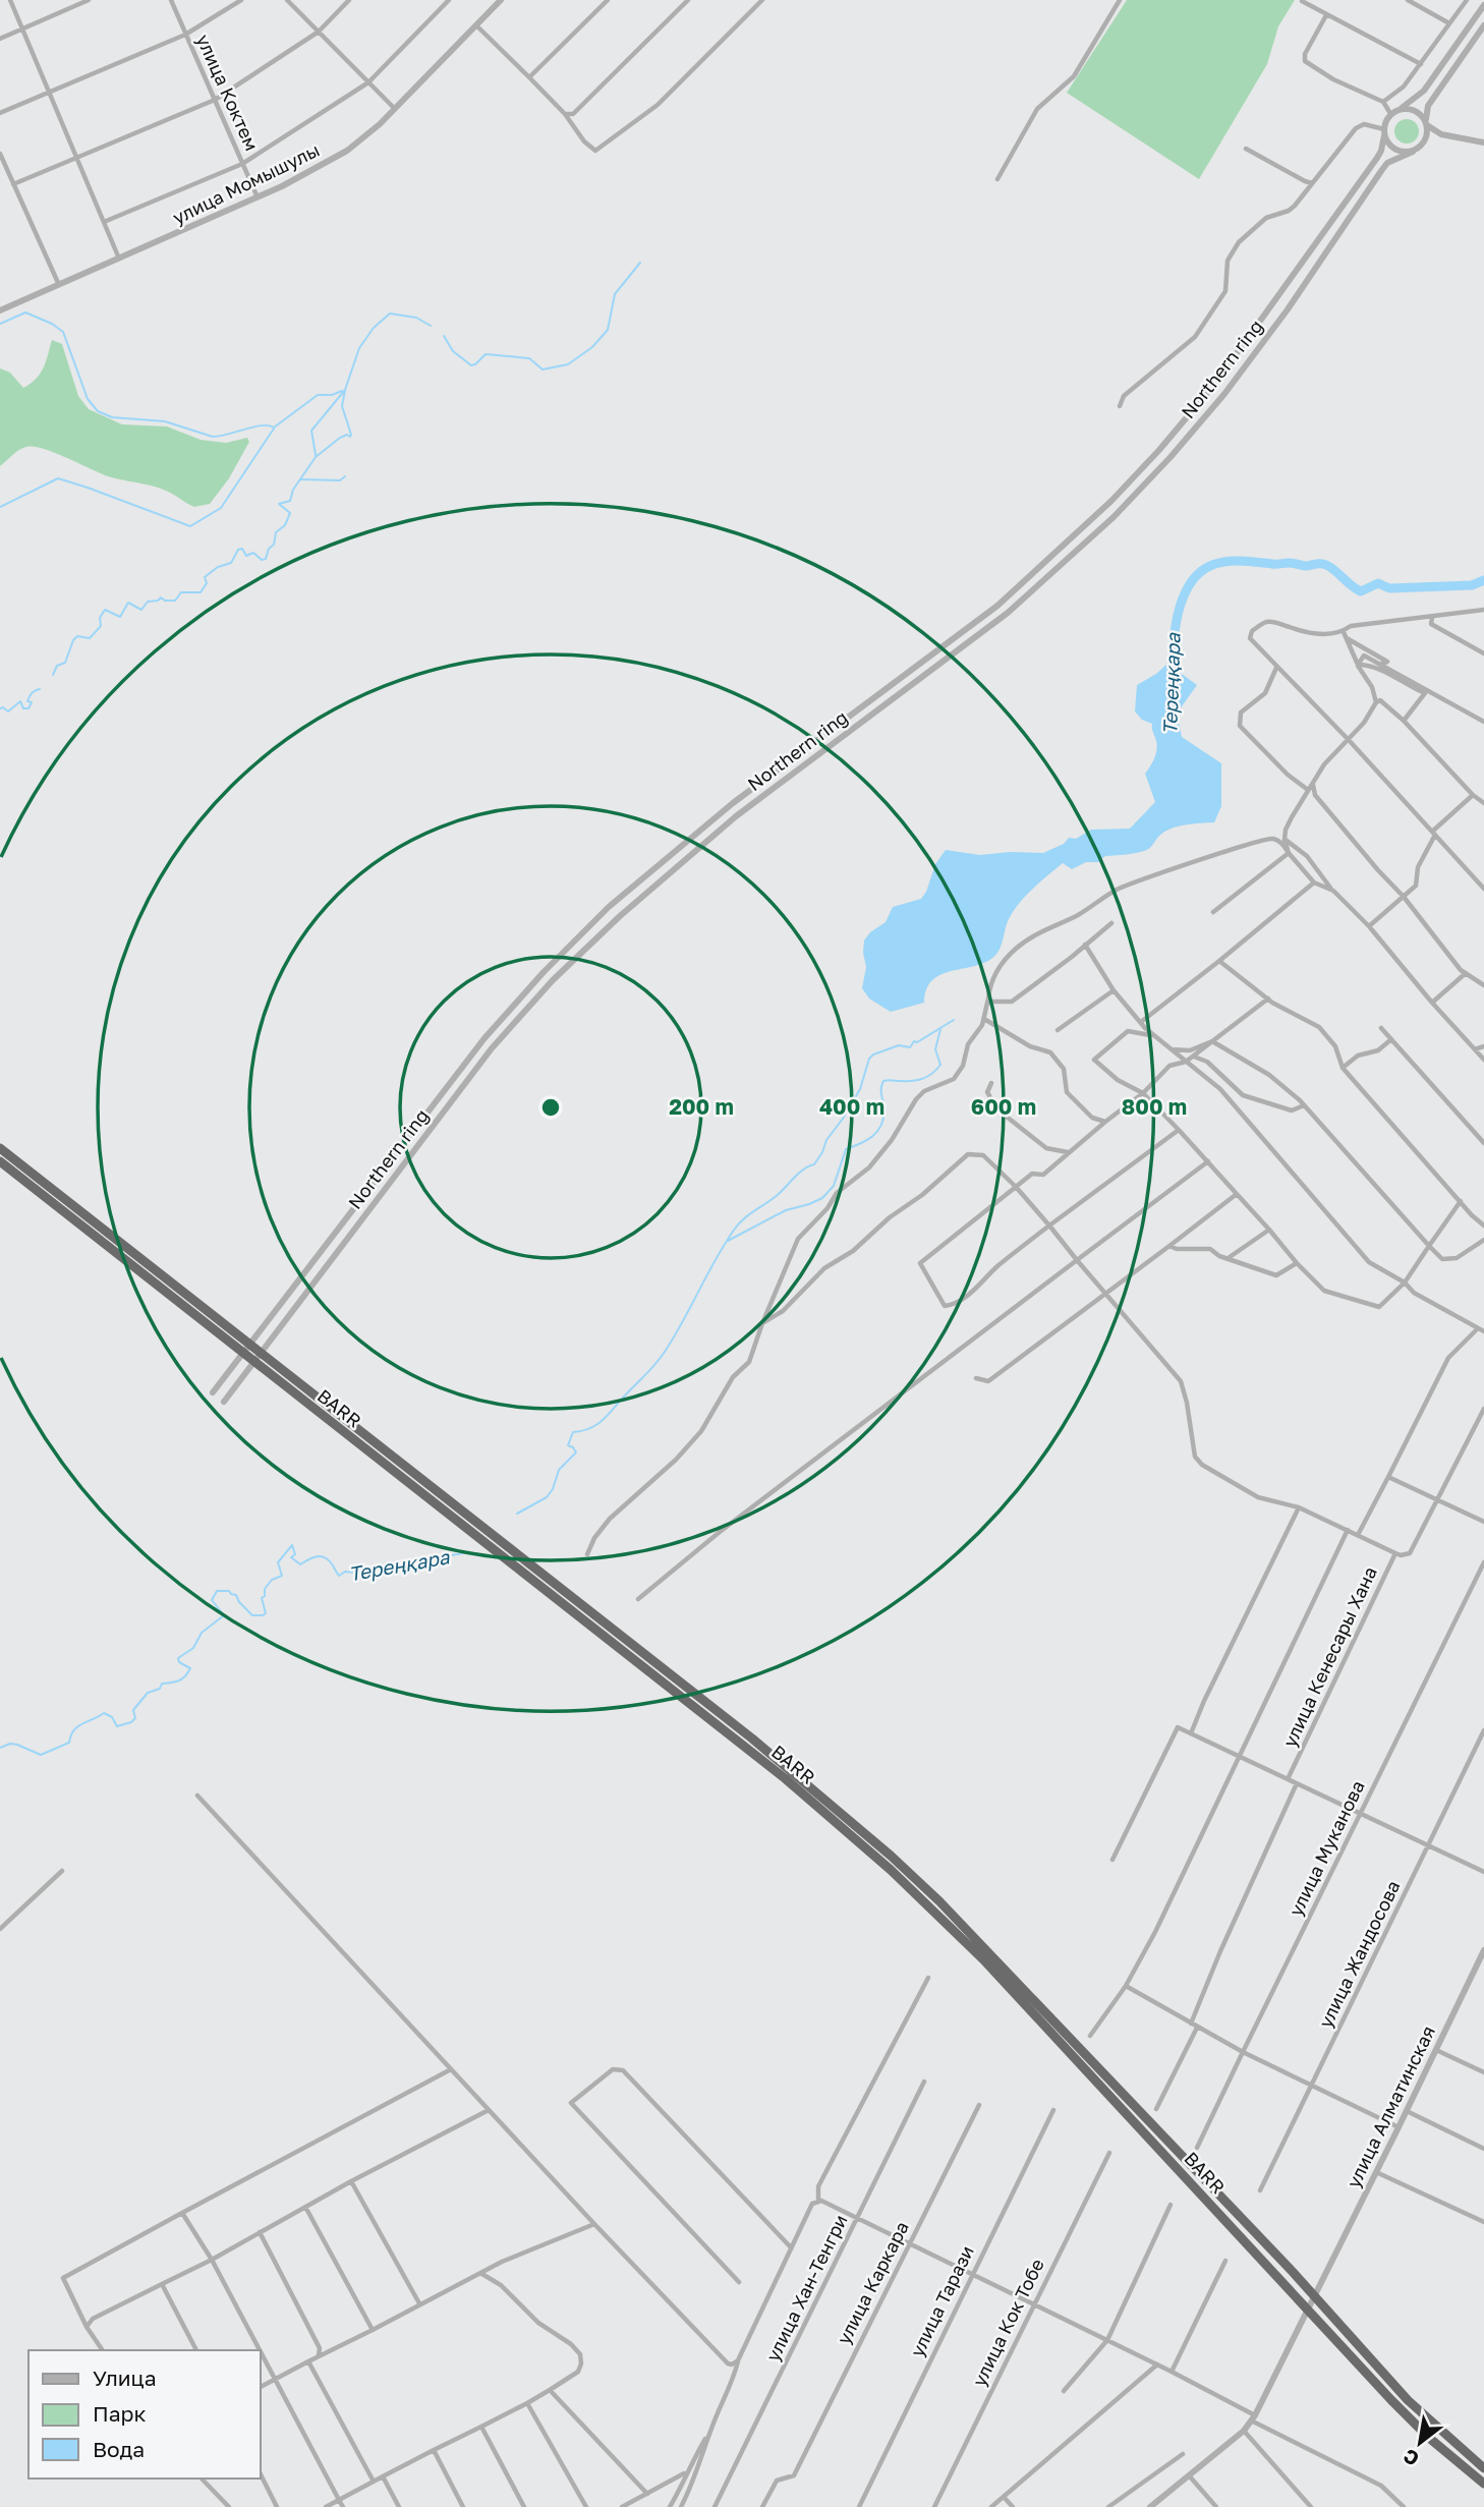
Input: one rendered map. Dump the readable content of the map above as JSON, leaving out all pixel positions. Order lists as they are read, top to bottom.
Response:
{
  "streets": {
    "highway": ["BARR"],
    "street": [
      "улица Коктем",
      "улица Момышулы",
      "Northern ring",
      "улица Кенесары Хана",
      "улица Муканова",
      "улица Жандосова",
      "улица Алматинская",
      "улица Каркара",
      "улица Хан-Тенгри",
      "улица Тарази",
      "улица Кок Тобе"
    ]
  },
  "crossings": [
    ["улица Коктем", "улица Момышулы"]
  ],
  "water": ["Тереңқара"],
  "legend": ["Улица", "Парк", "Вода"],
  "north": "bottom left",
  "rings": [
    "200 m",
    "400 m",
    "600 m",
    "800 m"
  ]
}
